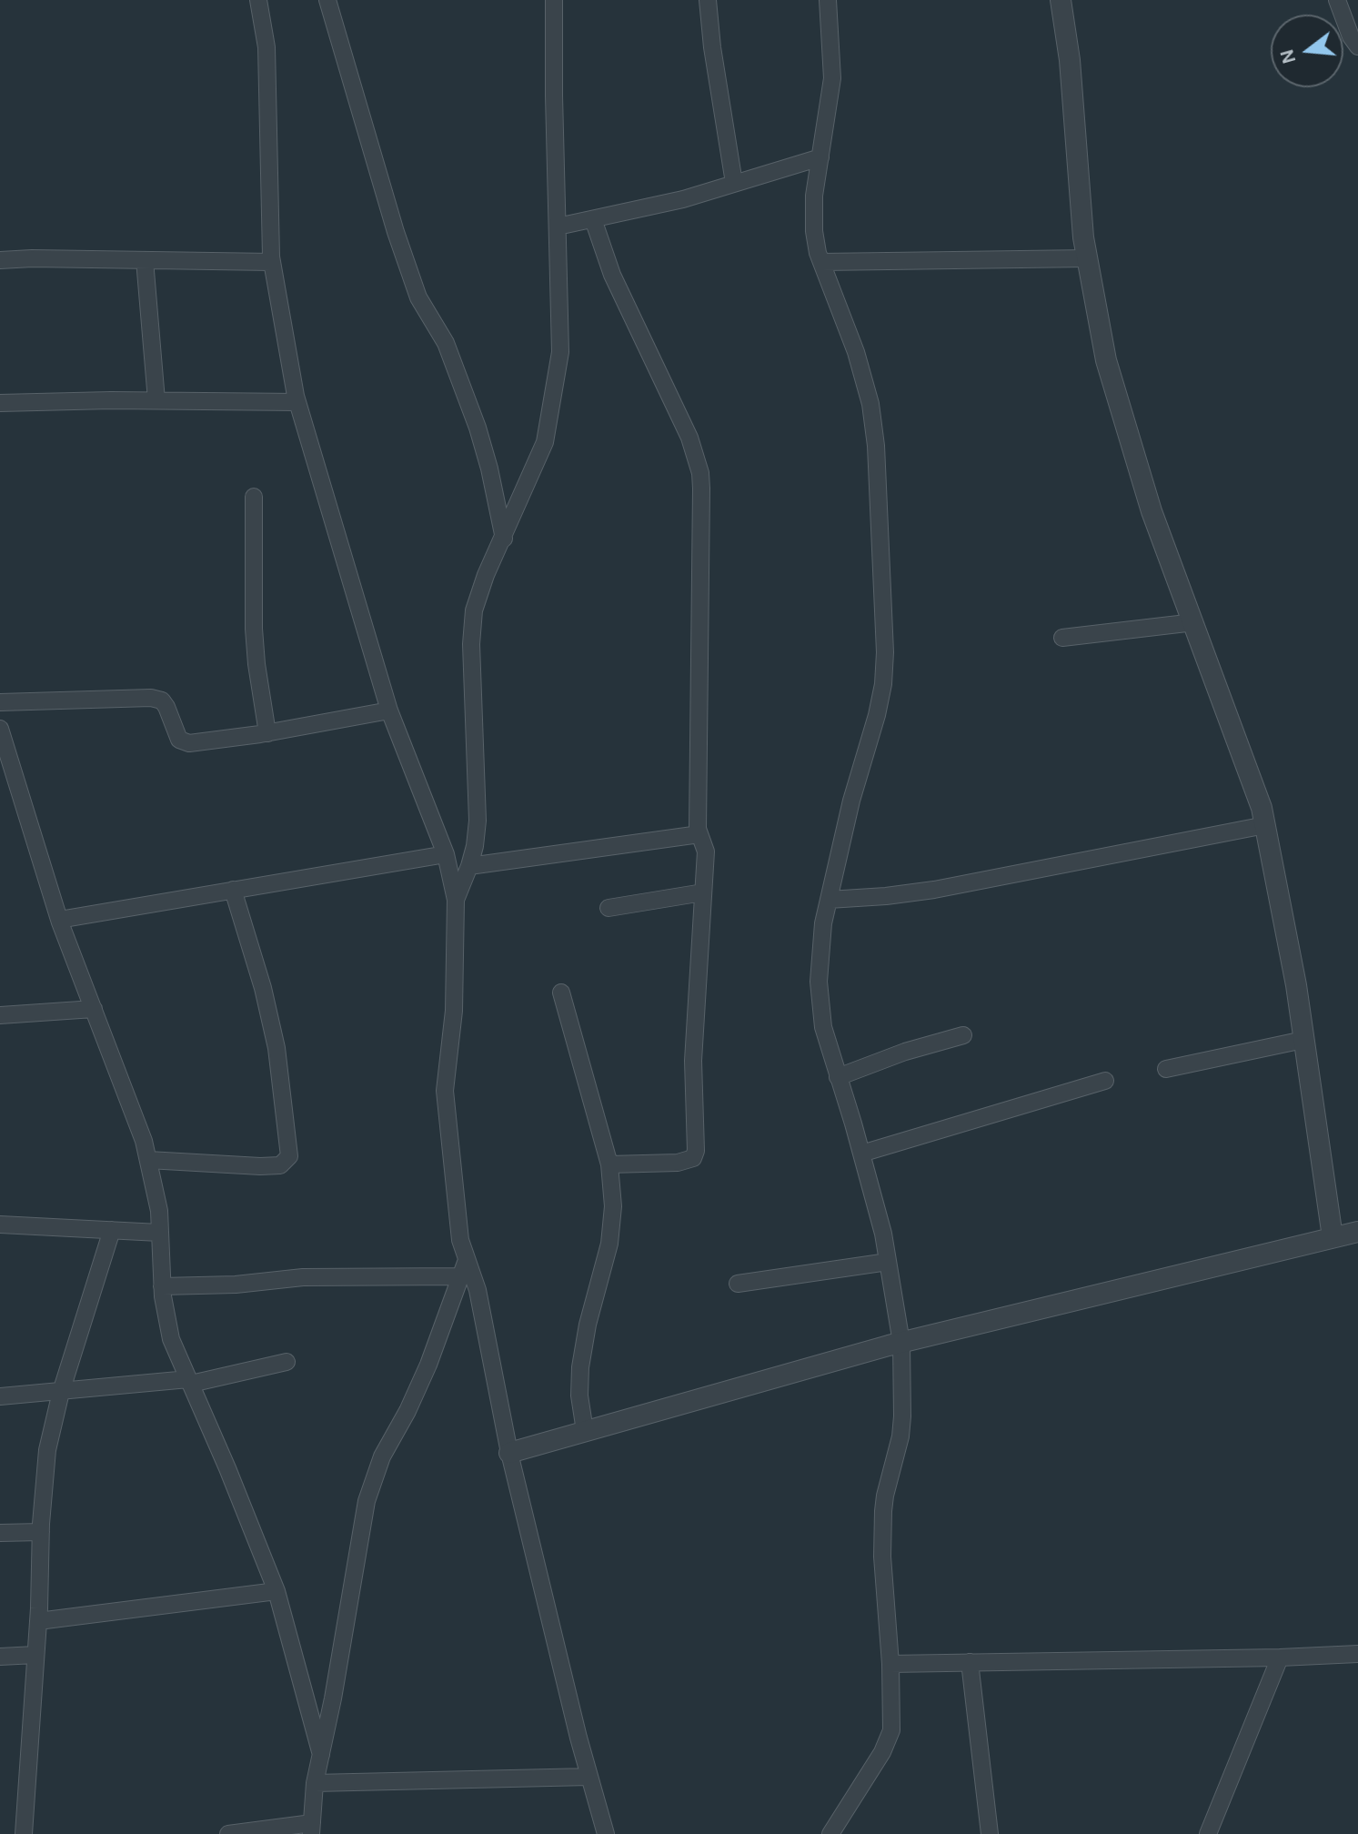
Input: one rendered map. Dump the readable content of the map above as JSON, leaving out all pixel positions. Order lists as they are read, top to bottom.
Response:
{
  "north": "left"
}
